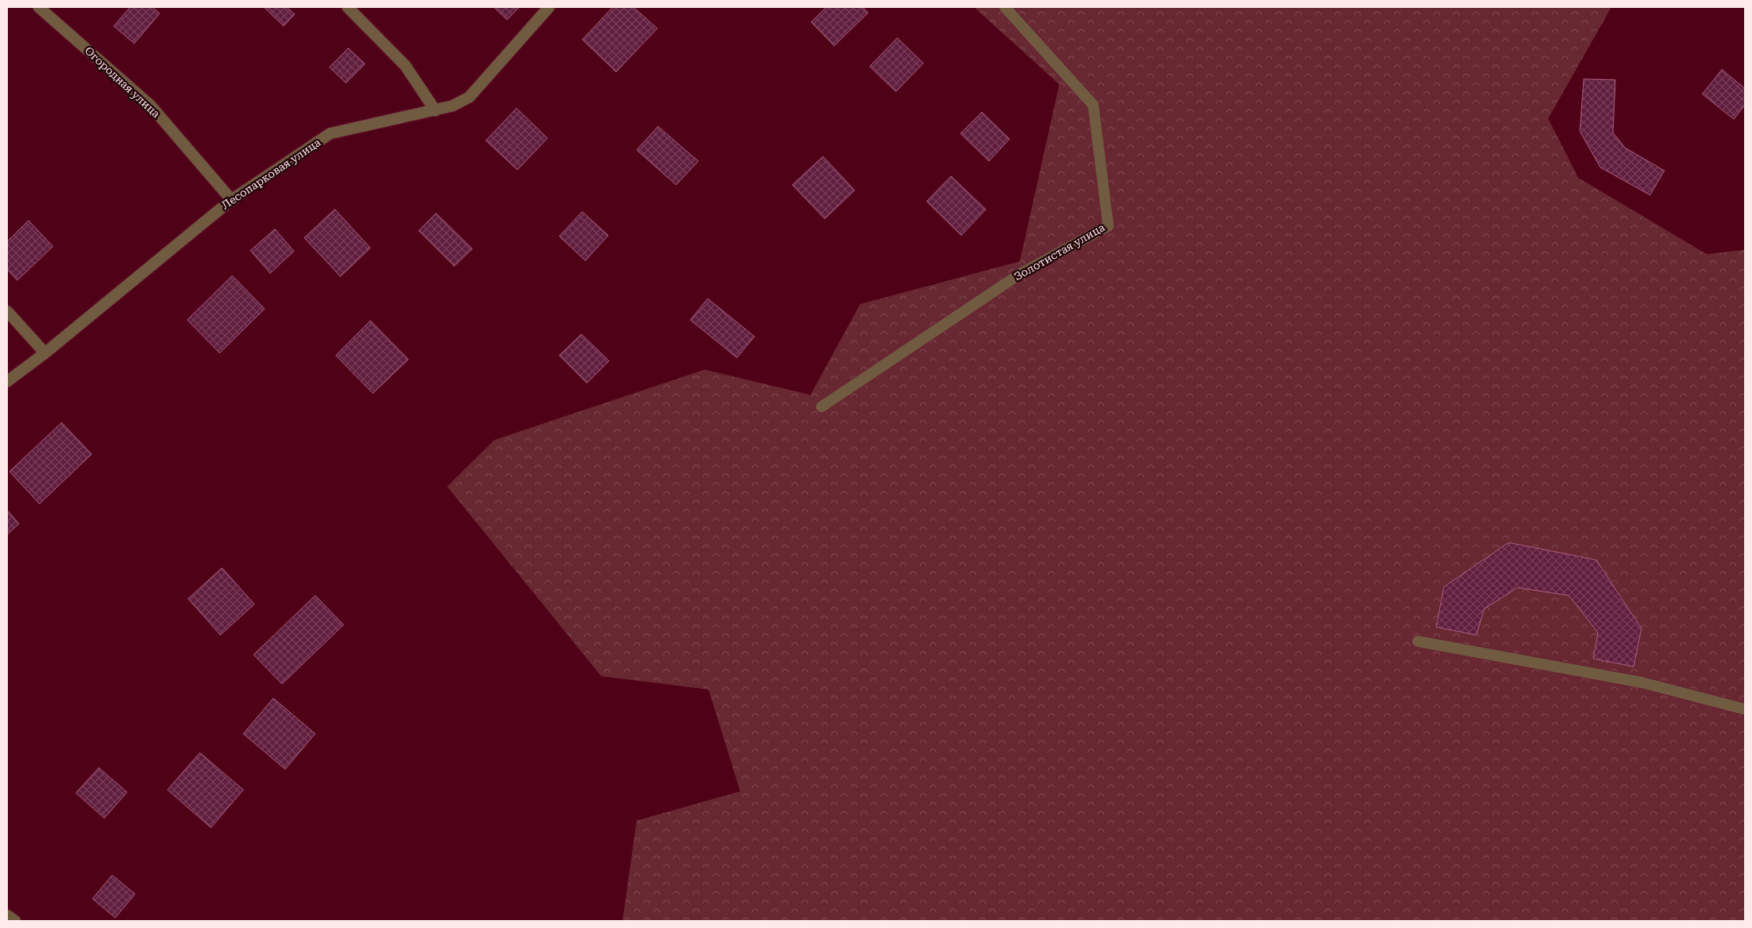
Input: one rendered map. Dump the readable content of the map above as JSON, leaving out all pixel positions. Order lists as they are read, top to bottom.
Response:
{
  "streets": {
    "street": ["Огородная улица", "Лесопарковая улица", "Золотистая улица"]
  },
  "crossings": [
    ["Огородная улица", "Лесопарковая улица"]
  ]
}
